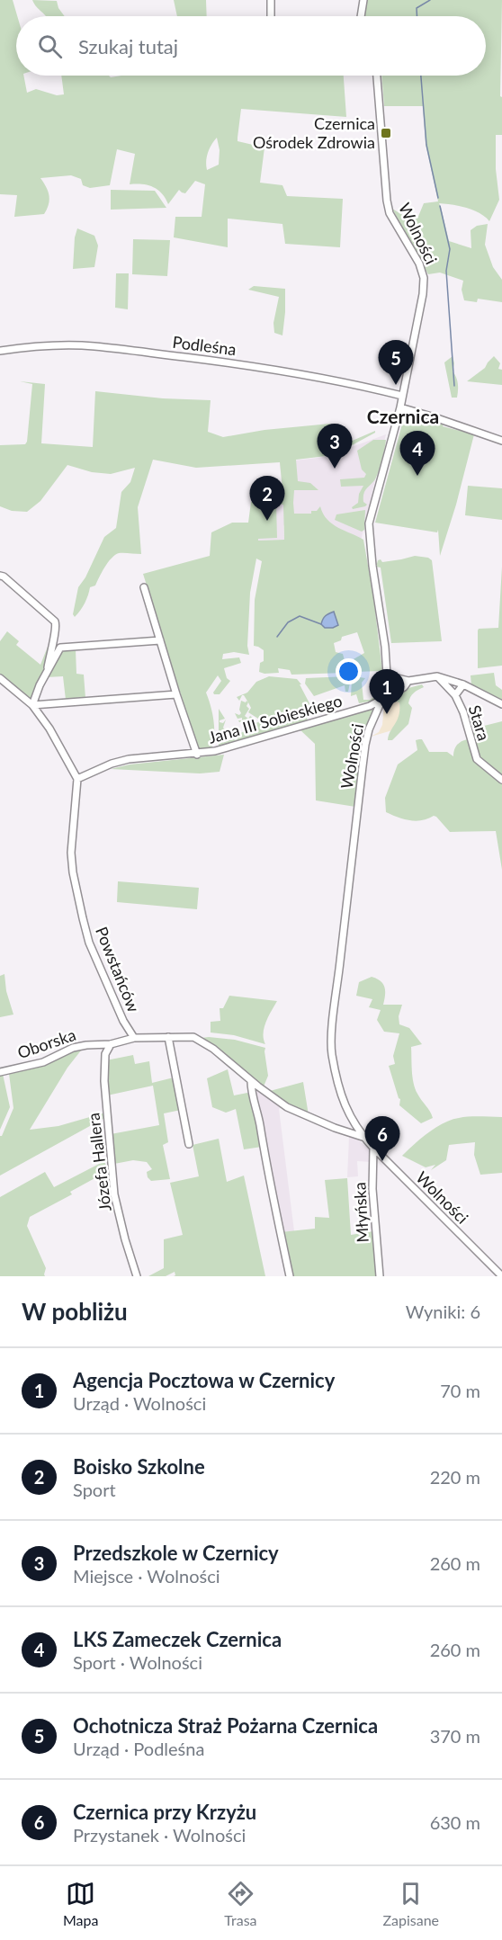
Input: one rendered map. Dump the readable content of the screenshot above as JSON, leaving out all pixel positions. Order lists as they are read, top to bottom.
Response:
{
  "streets": {
    "street": [
      "Wolności",
      "Podleśna",
      "Jana III Sobieskiego",
      "Stara",
      "Powstańców",
      "Oborska",
      "Józefa Hallera",
      "Młyńska"
    ]
  },
  "crossings": [
    ["Wolności", "Podleśna"],
    ["Wolności", "Jana III Sobieskiego"],
    ["Wolności", "Młyńska"],
    ["Jana III Sobieskiego", "Stara"],
    ["Jana III Sobieskiego", "Powstańców"],
    ["Powstańców", "Oborska"],
    ["Oborska", "Józefa Hallera"]
  ],
  "districts": ["Czernica"],
  "places": {
    "transit": ["Czernica Ośrodek Zdrowia"]
  },
  "page": {
    "search": "Szukaj tutaj",
    "pins": [
      "5",
      "3",
      "4",
      "2",
      "1",
      "6"
    ],
    "heading": ["W pobliżu", "Wyniki: 6"],
    "list": [
      {
        "mark": "1",
        "name": "Agencja Pocztowa w Czernicy",
        "note": "Urząd · Wolności",
        "value": "70 m"
      },
      {
        "mark": "2",
        "name": "Boisko Szkolne",
        "note": "Sport",
        "value": "220 m"
      },
      {
        "mark": "3",
        "name": "Przedszkole w Czernicy",
        "note": "Miejsce · Wolności",
        "value": "260 m"
      },
      {
        "mark": "4",
        "name": "LKS Zameczek Czernica",
        "note": "Sport · Wolności",
        "value": "260 m"
      },
      {
        "mark": "5",
        "name": "Ochotnicza Straż Pożarna Czernica",
        "note": "Urząd · Podleśna",
        "value": "370 m"
      },
      {
        "mark": "6",
        "name": "Czernica przy Krzyżu",
        "note": "Przystanek · Wolności",
        "value": "630 m"
      }
    ],
    "nav": ["Mapa", "Trasa", "Zapisane"]
  }
}
